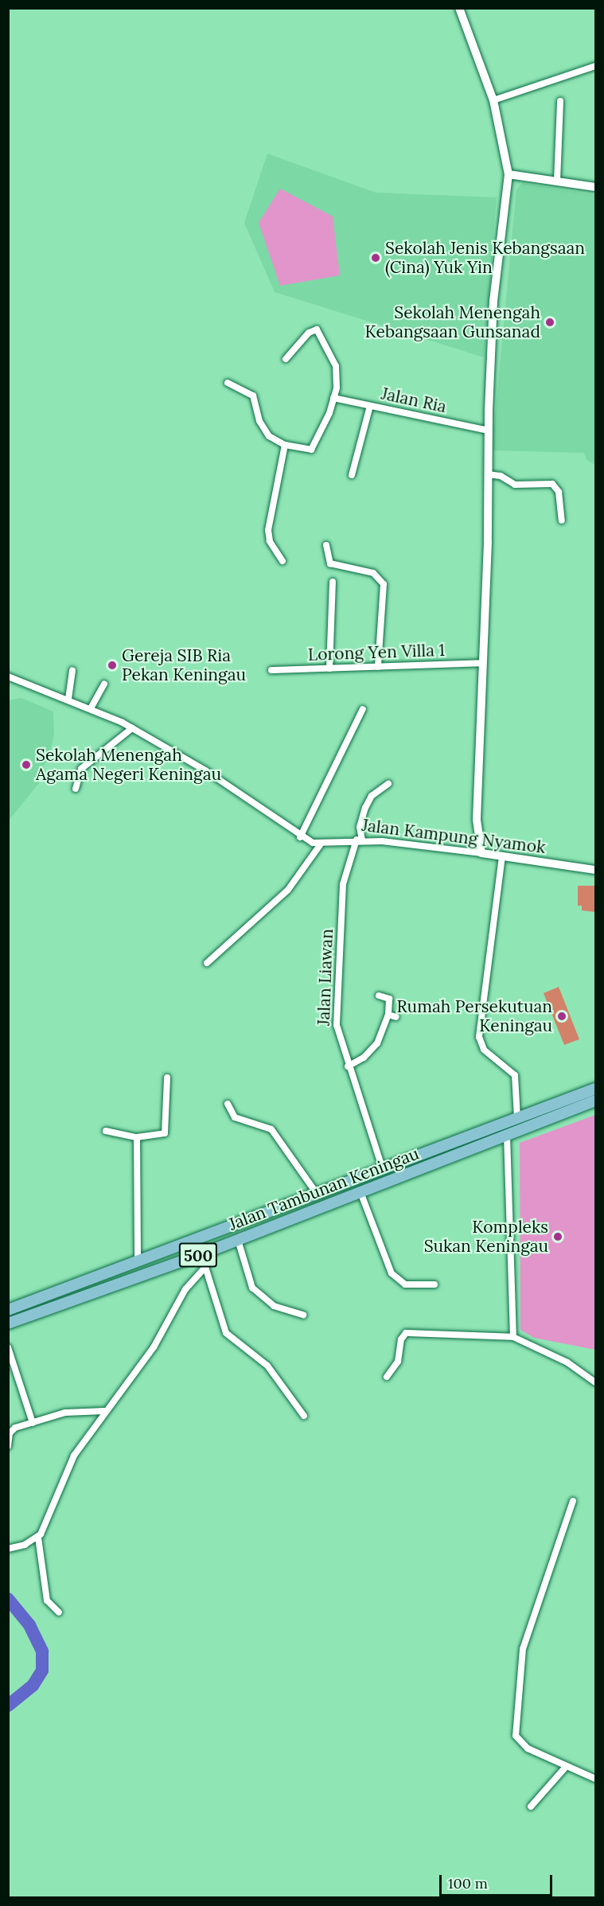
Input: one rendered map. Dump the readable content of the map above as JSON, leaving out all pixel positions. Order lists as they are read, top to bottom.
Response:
{
  "streets": {
    "main road": ["Jalan Tambunan Keningau", "500"],
    "street": [
      "Jalan Ria",
      "Lorong Yen Villa 1",
      "Jalan Kampung Nyamok",
      "Jalan Liawan"
    ]
  },
  "crossings": [
    ["Jalan Kampung Nyamok", "Jalan Liawan"],
    ["Jalan Liawan", "Jalan Tambunan Keningau"]
  ],
  "places": [
    "Sekolah Jenis Kebangsaan (Cina) Yuk Yin",
    "Sekolah Menengah Kebangsaan Gunsanad",
    "Gereja SIB Ria Pekan Keningau",
    "Sekolah Menengah Agama Negeri Keningau",
    "Rumah Persekutuan Keningau",
    "Kompleks Sukan Keningau"
  ],
  "scale_bar": "100 m"
}
